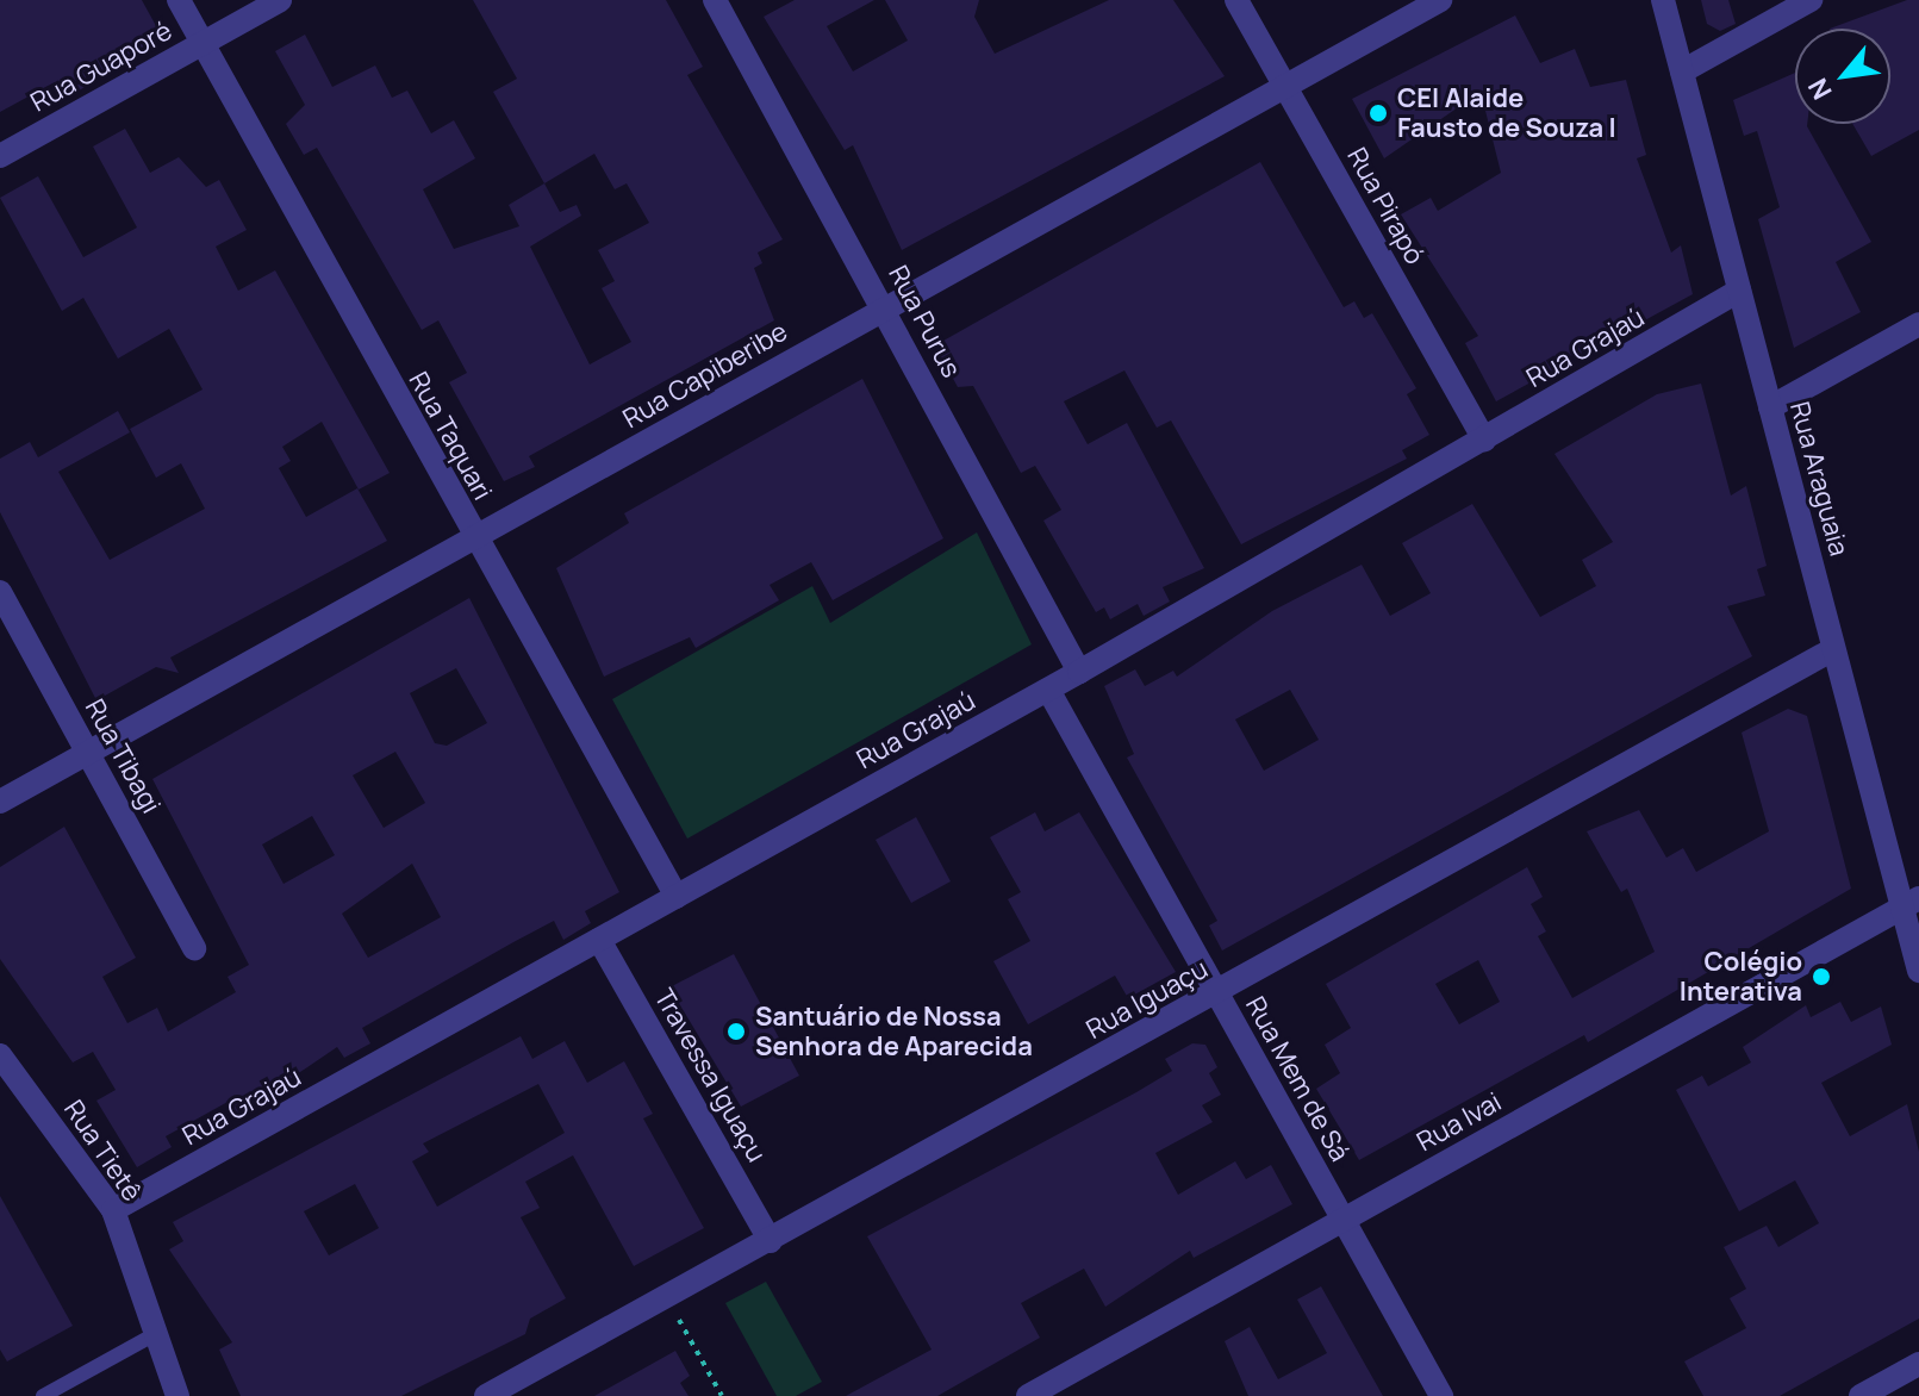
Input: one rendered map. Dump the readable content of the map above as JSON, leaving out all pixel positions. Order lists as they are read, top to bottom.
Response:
{
  "streets": {
    "street": [
      "Rua Guaporé",
      "Rua Pirapó",
      "Rua Purus",
      "Rua Grajaú",
      "Rua Capiberibe",
      "Rua Taquari",
      "Rua Araguaia",
      "Rua Tibagi",
      "Rua Iguaçu",
      "Travessa Iguaçu",
      "Rua Mem de Sá",
      "Rua Ivai",
      "Rua Tietê"
    ]
  },
  "crossings": [
    ["Rua Guaporé", "Rua Taquari"],
    ["Rua Pirapó", "Rua Grajaú"],
    ["Rua Pirapó", "Rua Capiberibe"],
    ["Rua Purus", "Rua Grajaú"],
    ["Rua Purus", "Rua Capiberibe"],
    ["Rua Grajaú", "Rua Taquari"],
    ["Rua Grajaú", "Rua Araguaia"],
    ["Rua Grajaú", "Travessa Iguaçu"],
    ["Rua Grajaú", "Rua Mem de Sá"],
    ["Rua Grajaú", "Rua Tietê"],
    ["Rua Capiberibe", "Rua Taquari"],
    ["Rua Capiberibe", "Rua Tibagi"],
    ["Rua Araguaia", "Rua Iguaçu"],
    ["Rua Araguaia", "Rua Ivai"],
    ["Rua Iguaçu", "Travessa Iguaçu"],
    ["Rua Iguaçu", "Rua Mem de Sá"],
    ["Rua Mem de Sá", "Rua Ivai"]
  ],
  "places": ["CEI Alaide Fausto de Souza I", "Colégio Interativa", "Santuário de Nossa Senhora de Aparecida"],
  "north": "bottom left"
}
